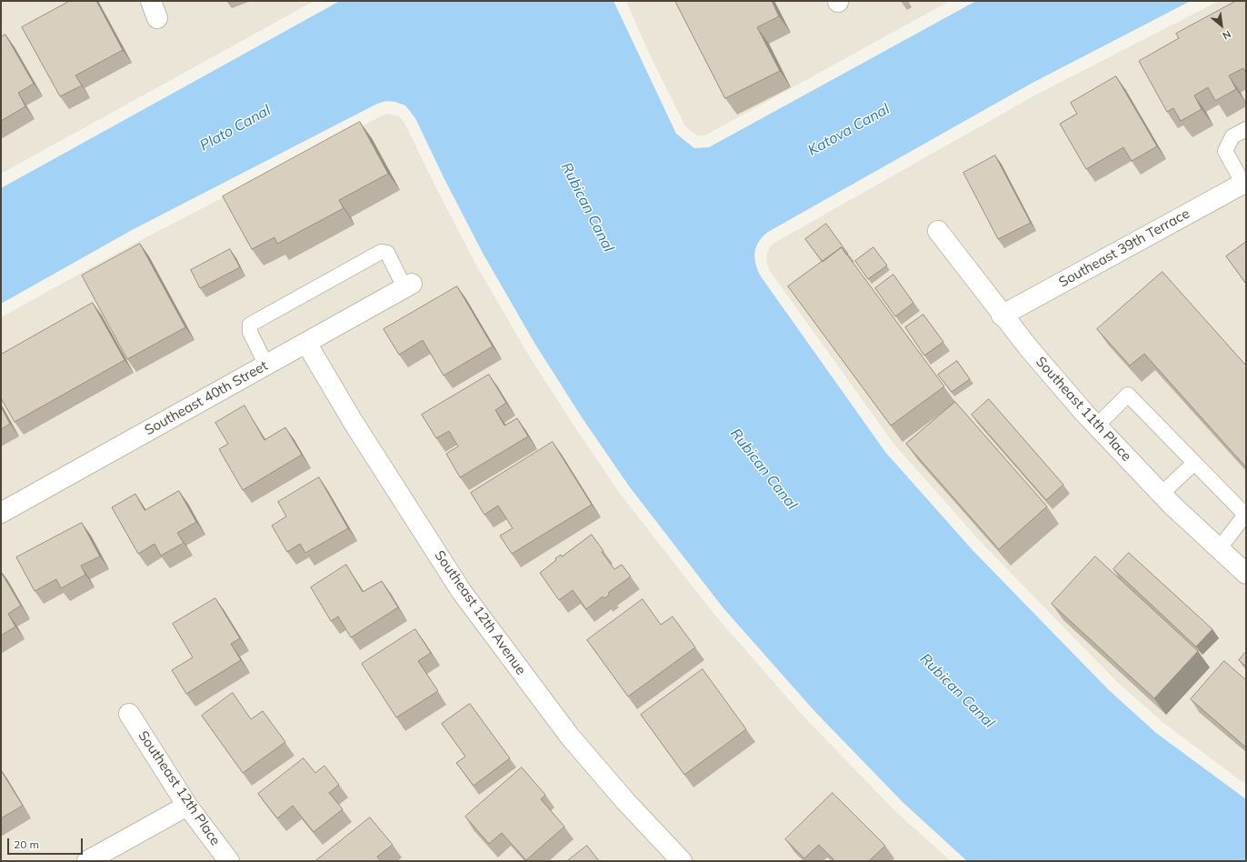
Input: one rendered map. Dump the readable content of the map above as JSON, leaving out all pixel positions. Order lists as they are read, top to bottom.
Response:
{
  "streets": {
    "street": [
      "Southeast 39th Terrace",
      "Southeast 40th Street",
      "Southeast 11th Place",
      "Southeast 12th Avenue",
      "Southeast 12th Place"
    ]
  },
  "crossings": [
    ["Southeast 39th Terrace", "Southeast 11th Place"],
    ["Southeast 40th Street", "Southeast 12th Avenue"]
  ],
  "water": ["Plato Canal", "Katova Canal", "Rubican Canal"],
  "scale_bar": "20 m",
  "north": "bottom right"
}
